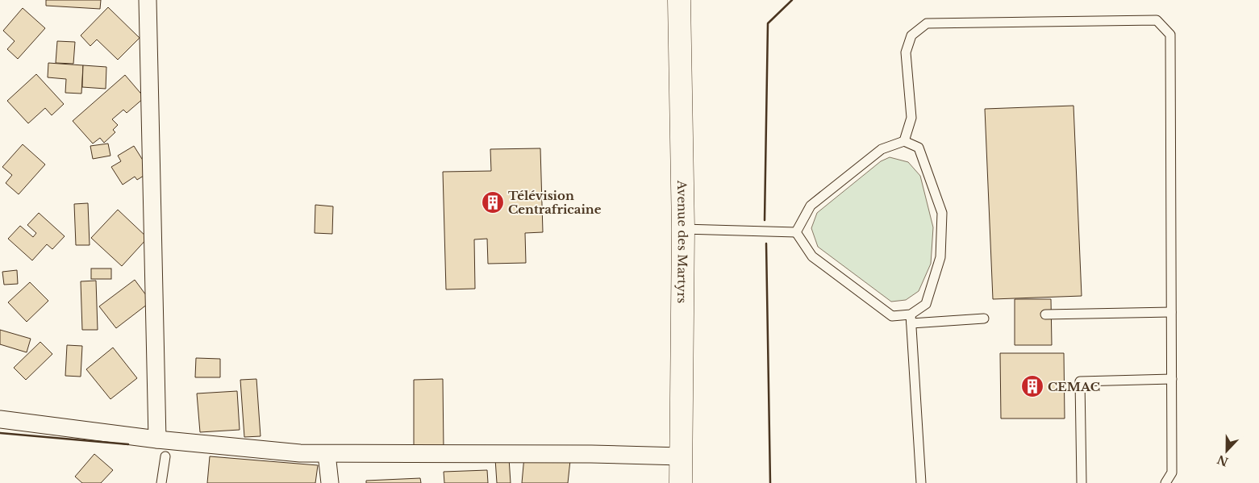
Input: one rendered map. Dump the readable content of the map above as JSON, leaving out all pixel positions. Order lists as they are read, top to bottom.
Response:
{
  "streets": {
    "main road": ["Avenue des Martyrs"]
  },
  "places": {
    "building": ["Télévision Centrafricaine", "CEMAC"]
  },
  "north": "bottom"
}
